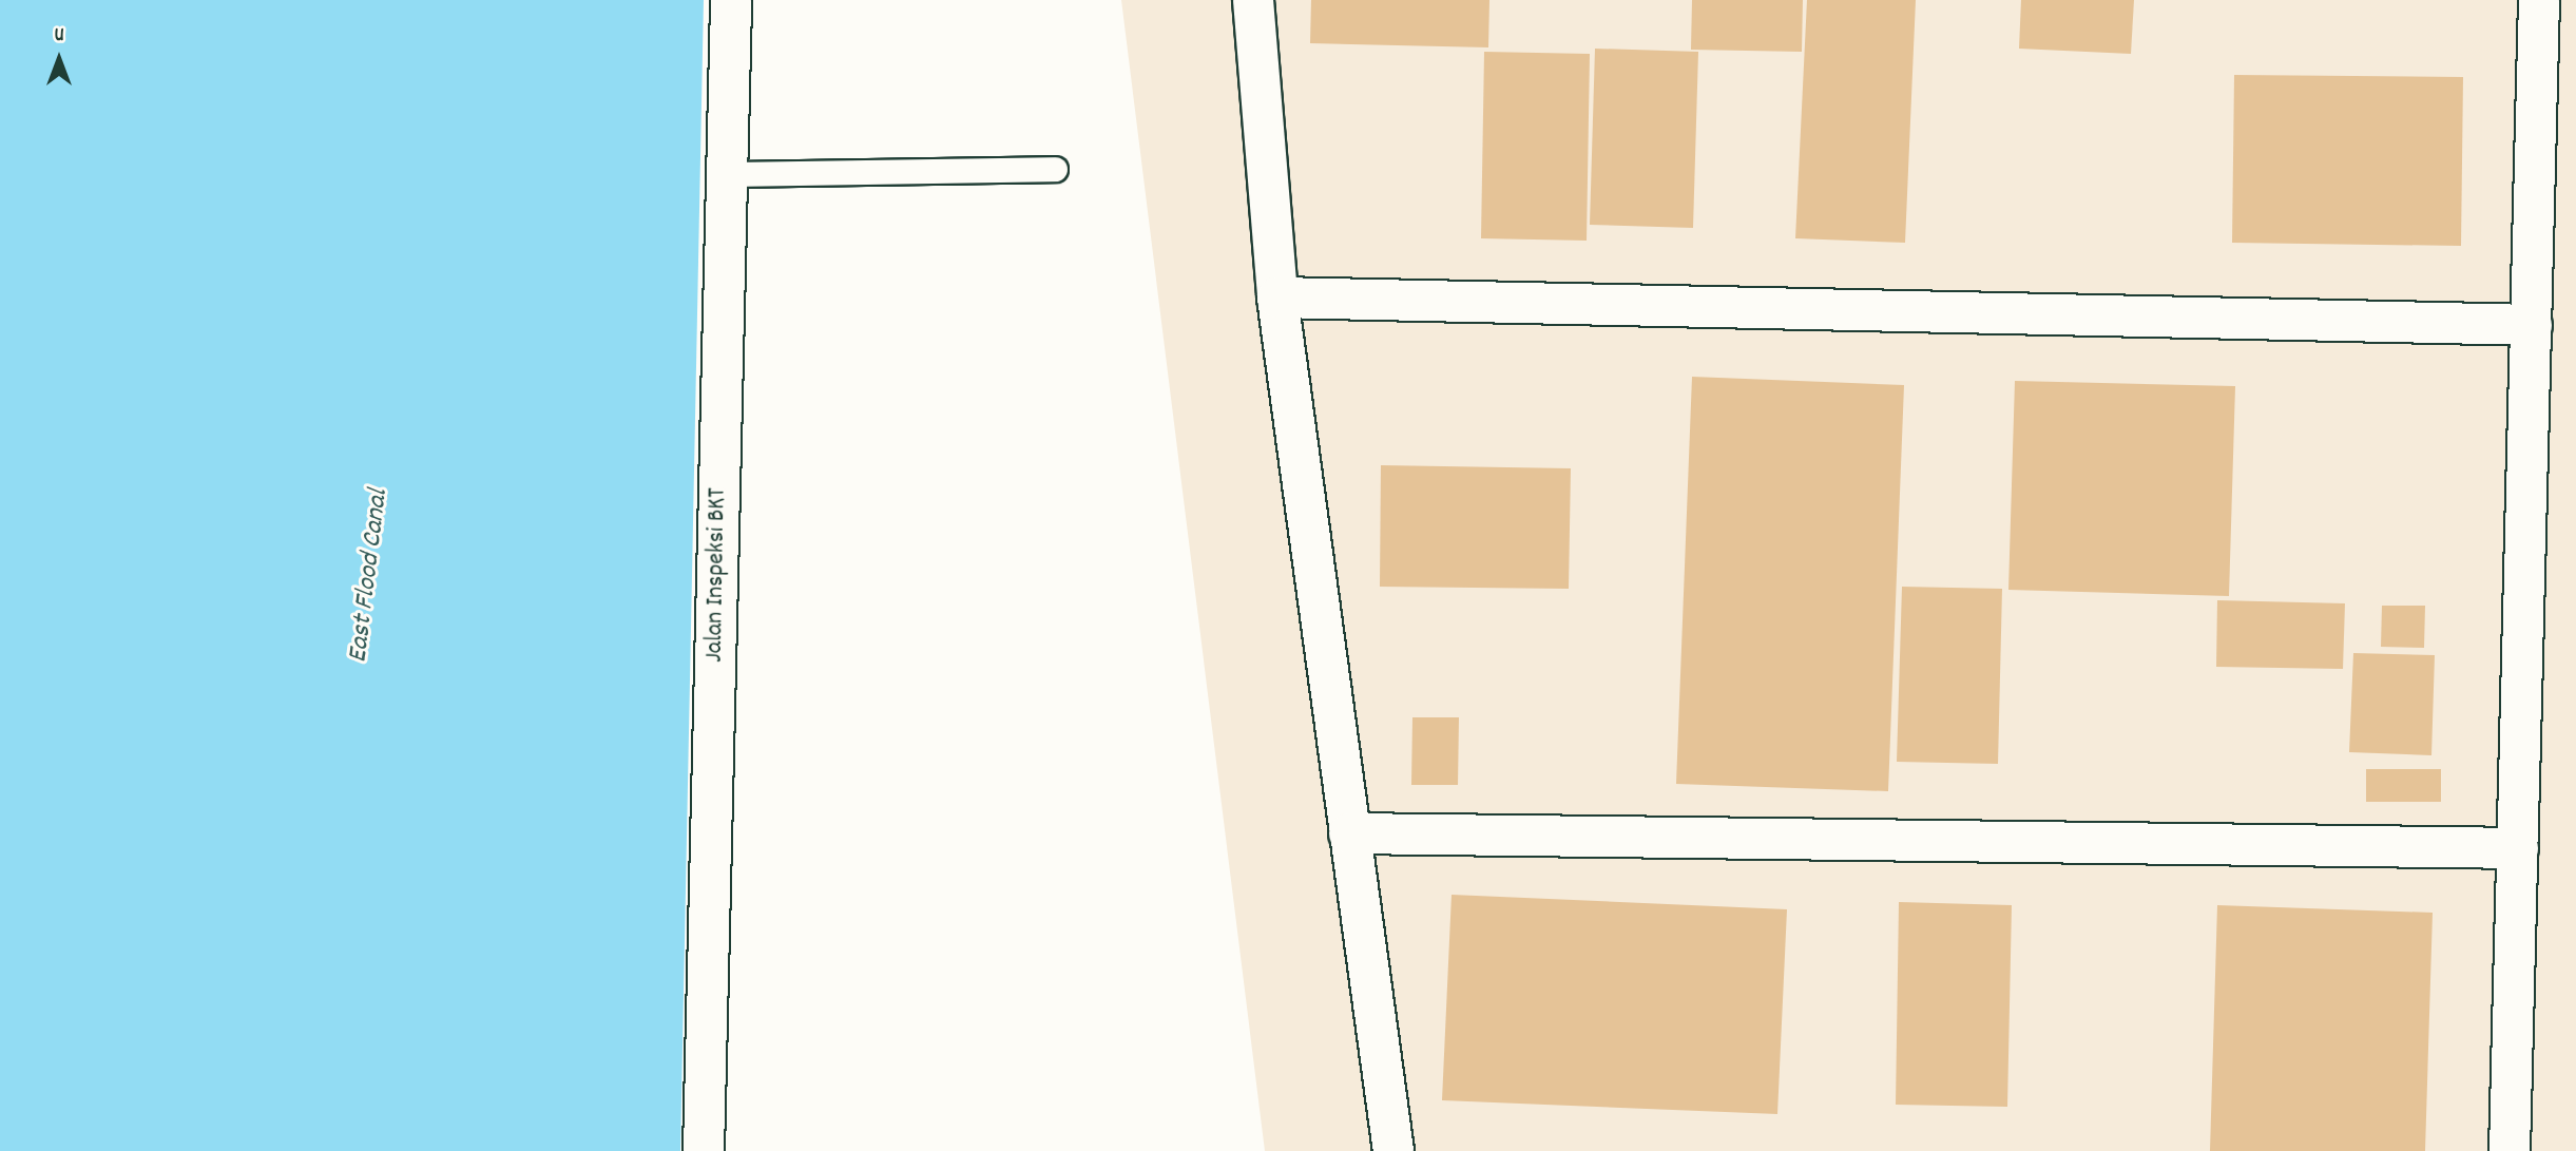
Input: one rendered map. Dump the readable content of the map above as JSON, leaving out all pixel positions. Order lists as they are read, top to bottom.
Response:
{
  "streets": {
    "street": ["Jalan Inspeksi BKT"]
  },
  "water": ["East Flood Canal"],
  "north": "top"
}
